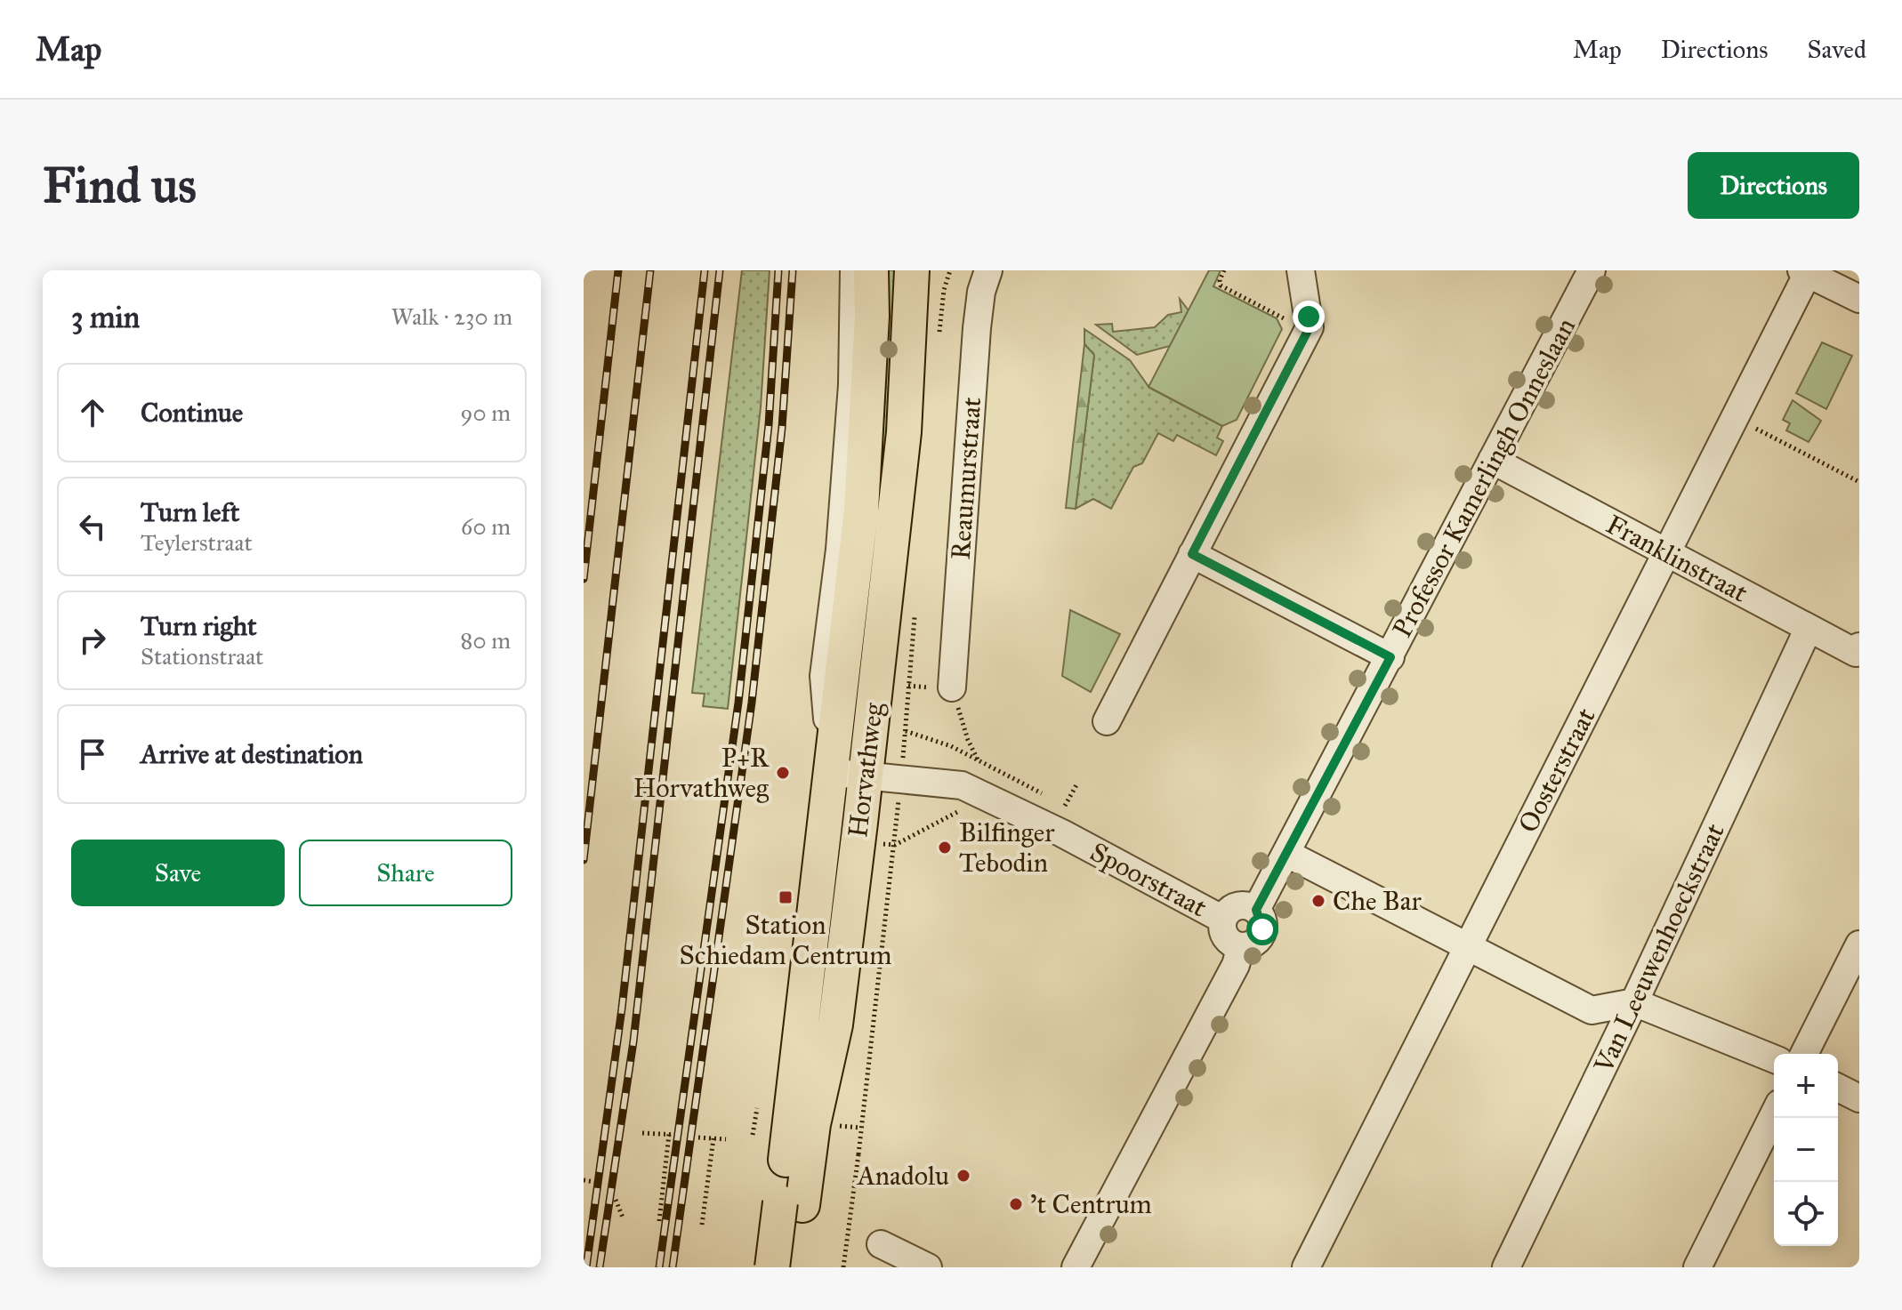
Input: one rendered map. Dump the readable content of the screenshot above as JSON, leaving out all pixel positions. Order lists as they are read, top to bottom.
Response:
{
  "streets": {
    "main road": ["Horvathweg"],
    "street": [
      "Professor Kamerlingh Onneslaan",
      "Reaumurstraat",
      "Franklinstraat",
      "Oosterstraat",
      "Spoorstraat",
      "Van Leeuwenhoeckstraat"
    ]
  },
  "crossings": [
    ["Professor Kamerlingh Onneslaan", "Franklinstraat"],
    ["Professor Kamerlingh Onneslaan", "Spoorstraat"],
    ["Franklinstraat", "Oosterstraat"],
    ["Franklinstraat", "Van Leeuwenhoeckstraat"],
    ["Horvathweg", "Spoorstraat"]
  ],
  "places": {
    "other": [
      "P+R Horvathweg",
      "Bilfinger Tebodin",
      "Che Bar",
      "Anadolu",
      "'t Centrum"
    ],
    "transit": ["Station Schiedam Centrum"]
  },
  "page": {
    "header": "Map",
    "nav": ["Map", "Directions", "Saved"],
    "buttons": [
      "Directions",
      ["Save", "Share"]
    ],
    "title": "Find us",
    "heading": ["3 min", "Walk · 230 m"],
    "list": [
      ["Continue", "90 m"],
      ["Turn left", "Teylerstraat", "60 m"],
      ["Turn right", "Stationstraat", "80 m"],
      "Arrive at destination"
    ],
    "map_buttons": ["+", "−"]
  }
}
